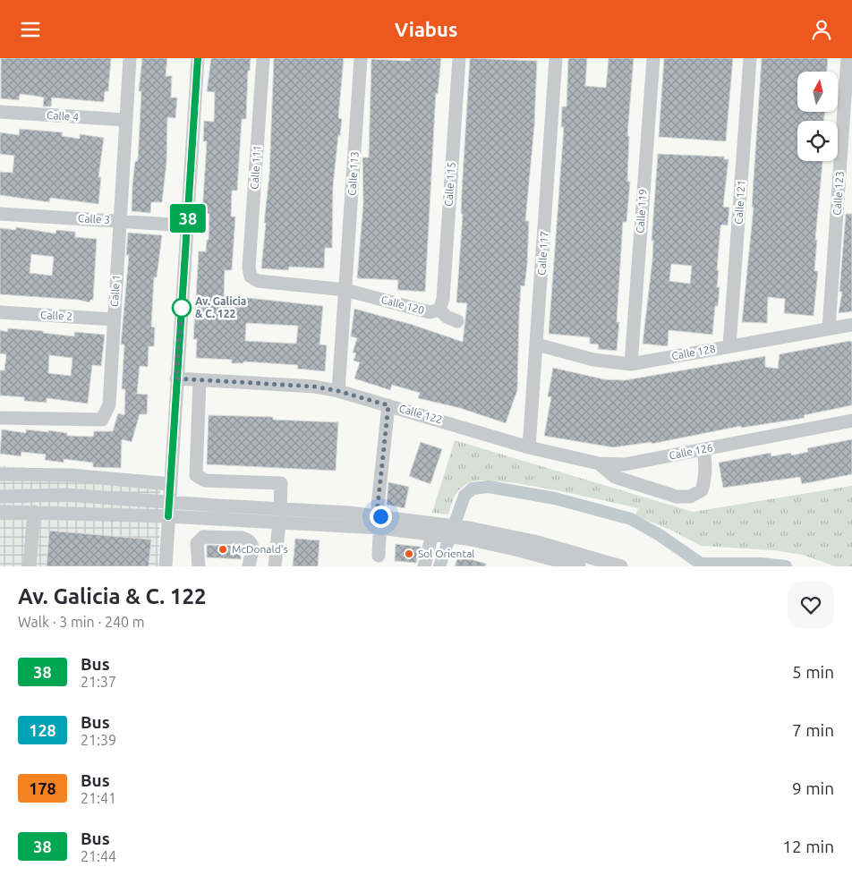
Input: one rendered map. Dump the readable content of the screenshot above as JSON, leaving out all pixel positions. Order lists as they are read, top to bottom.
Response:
{
  "streets": {
    "street": [
      "Calle 4",
      "Calle 111",
      "Calle 113",
      "Calle 115",
      "Calle 123",
      "Calle 121",
      "Calle 119",
      "Calle 3",
      "Calle 117",
      "Calle 1",
      "Calle 120",
      "Calle 2",
      "Calle 128",
      "Calle 122",
      "Calle 126"
    ]
  },
  "crossings": [
    ["Calle 4", "Calle 1"],
    ["Calle 111", "Calle 120"],
    ["Calle 113", "Calle 120"],
    ["Calle 113", "Calle 122"],
    ["Calle 115", "Calle 120"],
    ["Calle 123", "Calle 128"],
    ["Calle 121", "Calle 128"],
    ["Calle 119", "Calle 128"],
    ["Calle 3", "Calle 1"],
    ["Calle 117", "Calle 128"],
    ["Calle 117", "Calle 122"],
    ["Calle 117", "Calle 126"],
    ["Calle 1", "Calle 2"],
    ["Calle 122", "Calle 126"]
  ],
  "places": ["Av. Galicia & C. 122", "McDonald's", "Sol Oriental"],
  "lines": ["bus line 38"],
  "north": "top",
  "page": {
    "header": "Viabus",
    "on_map": "38",
    "heading": ["Av. Galicia & C. 122", "Walk · 3 min · 240 m"],
    "list": [
      {
        "mark": "38",
        "name": "Bus",
        "note": "21:37",
        "value": "5 min"
      },
      {
        "mark": "128",
        "name": "Bus",
        "note": "21:39",
        "value": "7 min"
      },
      {
        "mark": "178",
        "name": "Bus",
        "note": "21:41",
        "value": "9 min"
      },
      {
        "mark": "38",
        "name": "Bus",
        "note": "21:44",
        "value": "12 min"
      }
    ]
  }
}
